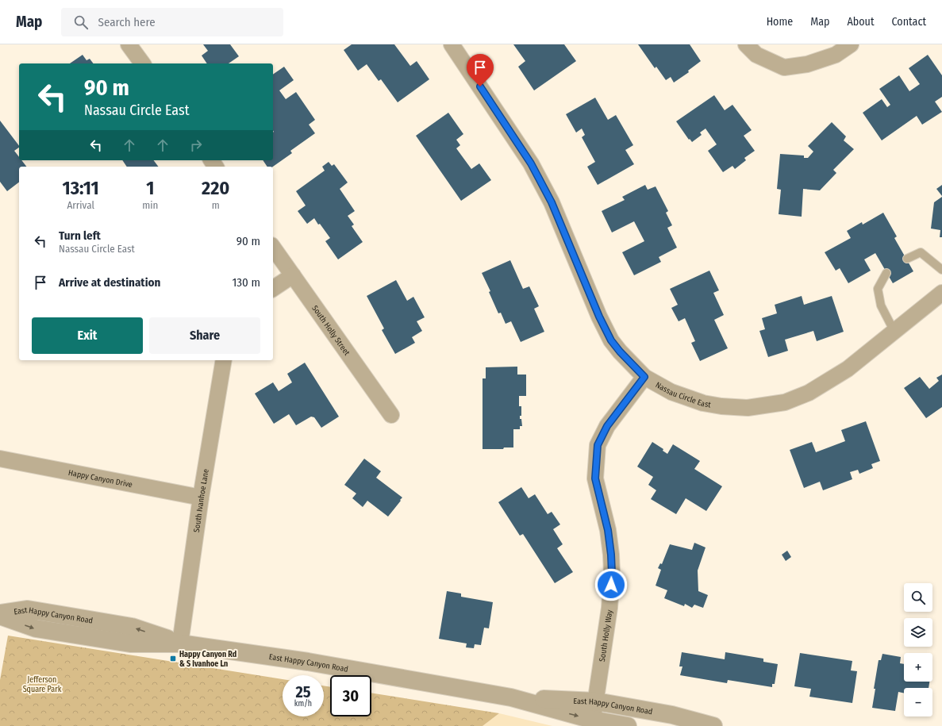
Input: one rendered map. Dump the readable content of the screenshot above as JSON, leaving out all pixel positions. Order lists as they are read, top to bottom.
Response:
{
  "streets": {
    "street": [
      "South Holly Street",
      "Nassau Circle East",
      "Happy Canyon Drive",
      "South Ivanhoe Lane",
      "East Happy Canyon Road",
      "South Holly Way"
    ]
  },
  "crossings": [
    ["Nassau Circle East", "South Holly Way"],
    ["Happy Canyon Drive", "South Ivanhoe Lane"],
    ["South Ivanhoe Lane", "East Happy Canyon Road"],
    ["East Happy Canyon Road", "South Holly Way"]
  ],
  "parks": ["Jefferson Square Park"],
  "places": {
    "transit": ["Happy Canyon Rd & S Ivanhoe Ln"]
  },
  "page": {
    "header": "Map",
    "search": "Search here",
    "nav": [
      "Home",
      "Map",
      "About",
      "Contact"
    ],
    "turn": ["90 m", "Nassau Circle East"],
    "eta": [
      "13:11",
      "Arrival",
      "1",
      "min",
      "220",
      "m"
    ],
    "list": [
      {
        "name": "Turn left",
        "note": "Nassau Circle East",
        "value": "90 m"
      },
      {
        "name": "Arrive at destination",
        "value": "130 m"
      }
    ],
    "buttons": ["Exit", "Share"],
    "map_buttons": ["+", "−"],
    "speed": "25 km/h",
    "limit": "30"
  }
}
